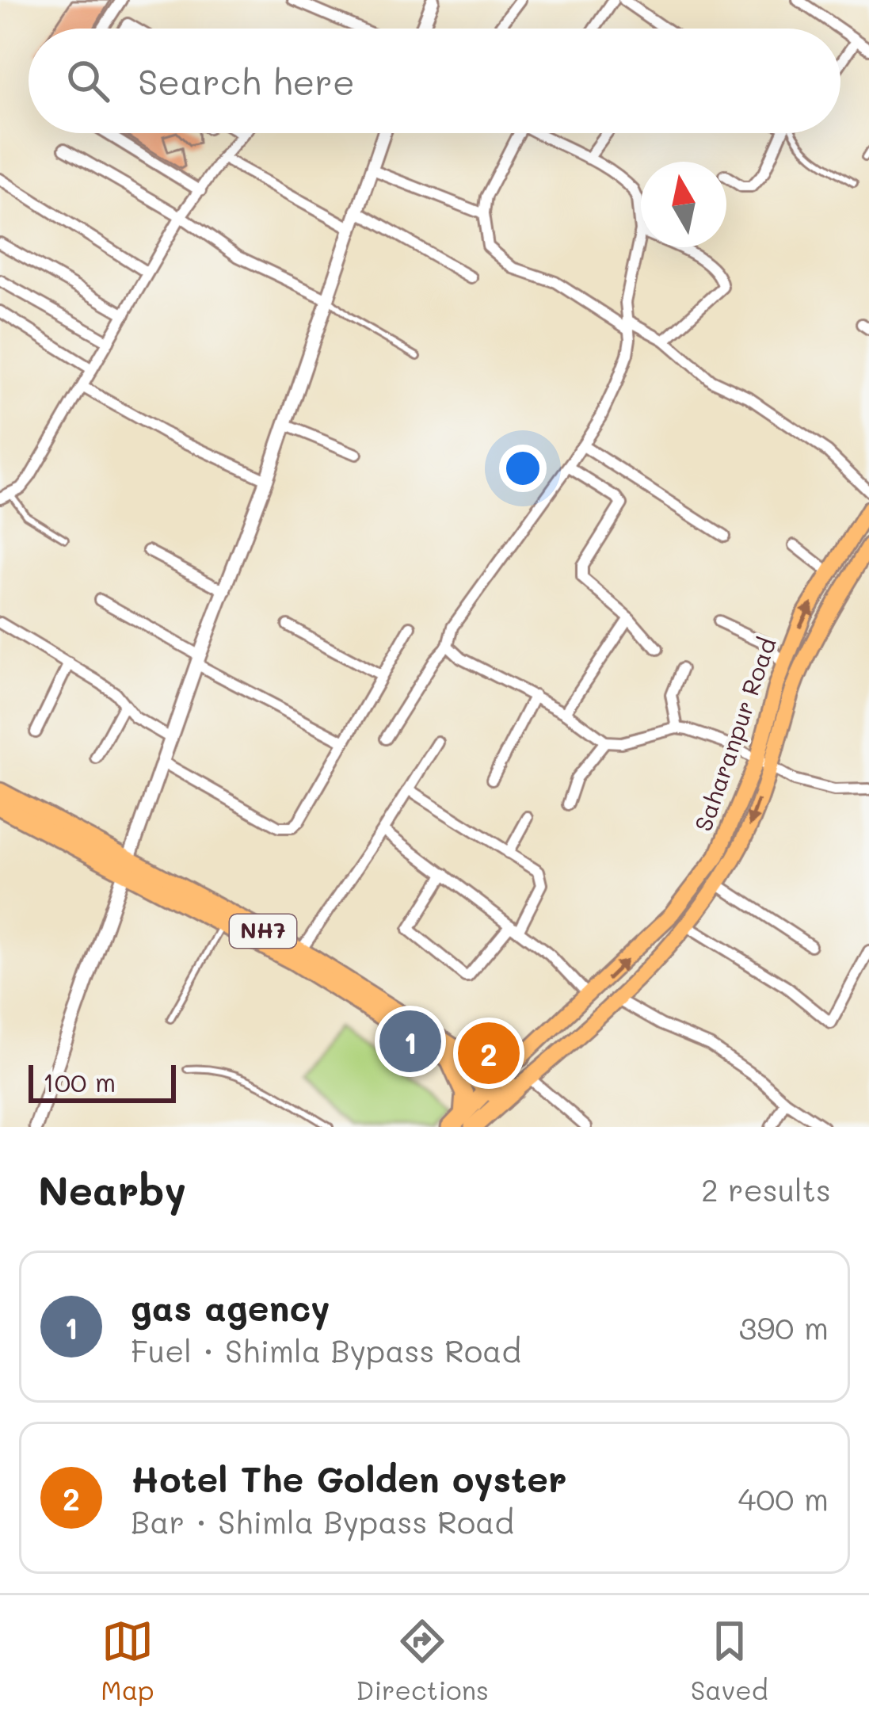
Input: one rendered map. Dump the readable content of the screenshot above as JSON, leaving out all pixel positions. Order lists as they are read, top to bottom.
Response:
{
  "streets": {
    "highway": ["NH7"],
    "main road": ["Saharanpur Road"]
  },
  "crossings": [
    ["Saharanpur Road", "NH7"]
  ],
  "scale_bar": "100 m",
  "north": "top",
  "page": {
    "search": "Search here",
    "pins": ["1", "2"],
    "scale": "100 m",
    "heading": ["Nearby", "2 results"],
    "list": [
      {
        "mark": "1",
        "name": "gas agency",
        "note": "Fuel · Shimla Bypass Road",
        "value": "390 m"
      },
      {
        "mark": "2",
        "name": "Hotel The Golden oyster",
        "note": "Bar · Shimla Bypass Road",
        "value": "400 m"
      }
    ],
    "nav": ["Map", "Directions", "Saved"]
  }
}
